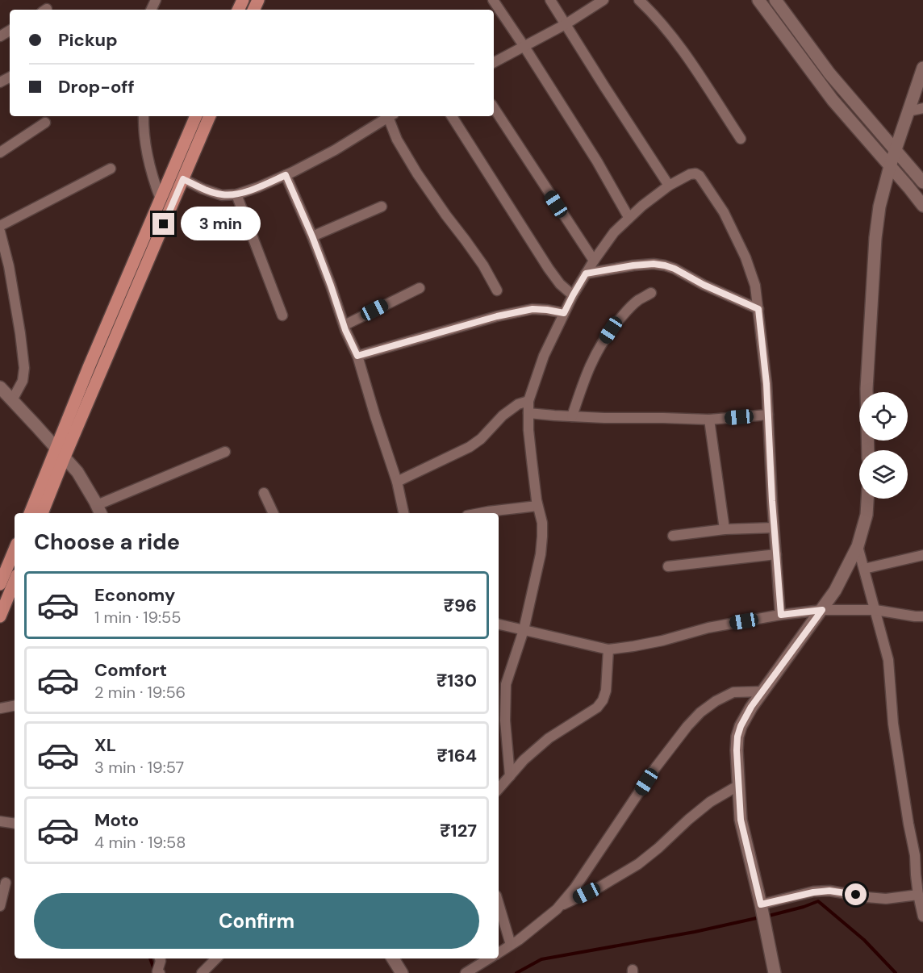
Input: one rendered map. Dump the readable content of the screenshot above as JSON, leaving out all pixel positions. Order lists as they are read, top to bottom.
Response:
{
  "page": {
    "banner": ["Pickup", "Drop-off"],
    "bubble": "3 min",
    "heading": "Choose a ride",
    "list": [
      {
        "name": "Economy",
        "note": "1 min · 19:55",
        "value": "₹96"
      },
      {
        "name": "Comfort",
        "note": "2 min · 19:56",
        "value": "₹130"
      },
      {
        "name": "XL",
        "note": "3 min · 19:57",
        "value": "₹164"
      },
      {
        "name": "Moto",
        "note": "4 min · 19:58",
        "value": "₹127"
      }
    ],
    "buttons": "Confirm"
  }
}
